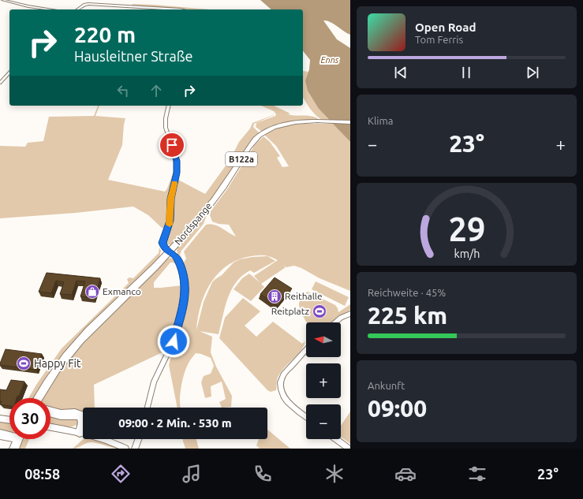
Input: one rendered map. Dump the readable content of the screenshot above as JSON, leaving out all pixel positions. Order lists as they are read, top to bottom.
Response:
{
  "streets": {
    "main road": ["B122a", "Nordspange"]
  },
  "water": ["Enns"],
  "places": {
    "shop": ["Exmanco"],
    "building": ["Reithalle"],
    "sports": ["Reitplatz", "Happy Fit"]
  },
  "north": "left",
  "page": {
    "turn": ["220 m", "Hausleitner Straße"],
    "song": ["Open Road", "Tom Ferris"],
    "tile": [
      "Klima",
      ["Reichweite · 45%", "225 km"],
      ["Ankunft", "09:00"]
    ],
    "heat": ["−", "23°", "+"],
    "map_buttons": ["+", "−"],
    "limit": "30",
    "trip": "09:00 · 2 Min. · 530 m",
    "tabs": ["08:58", "23°"],
    "gauge": ["29", "km/h"]
  }
}
